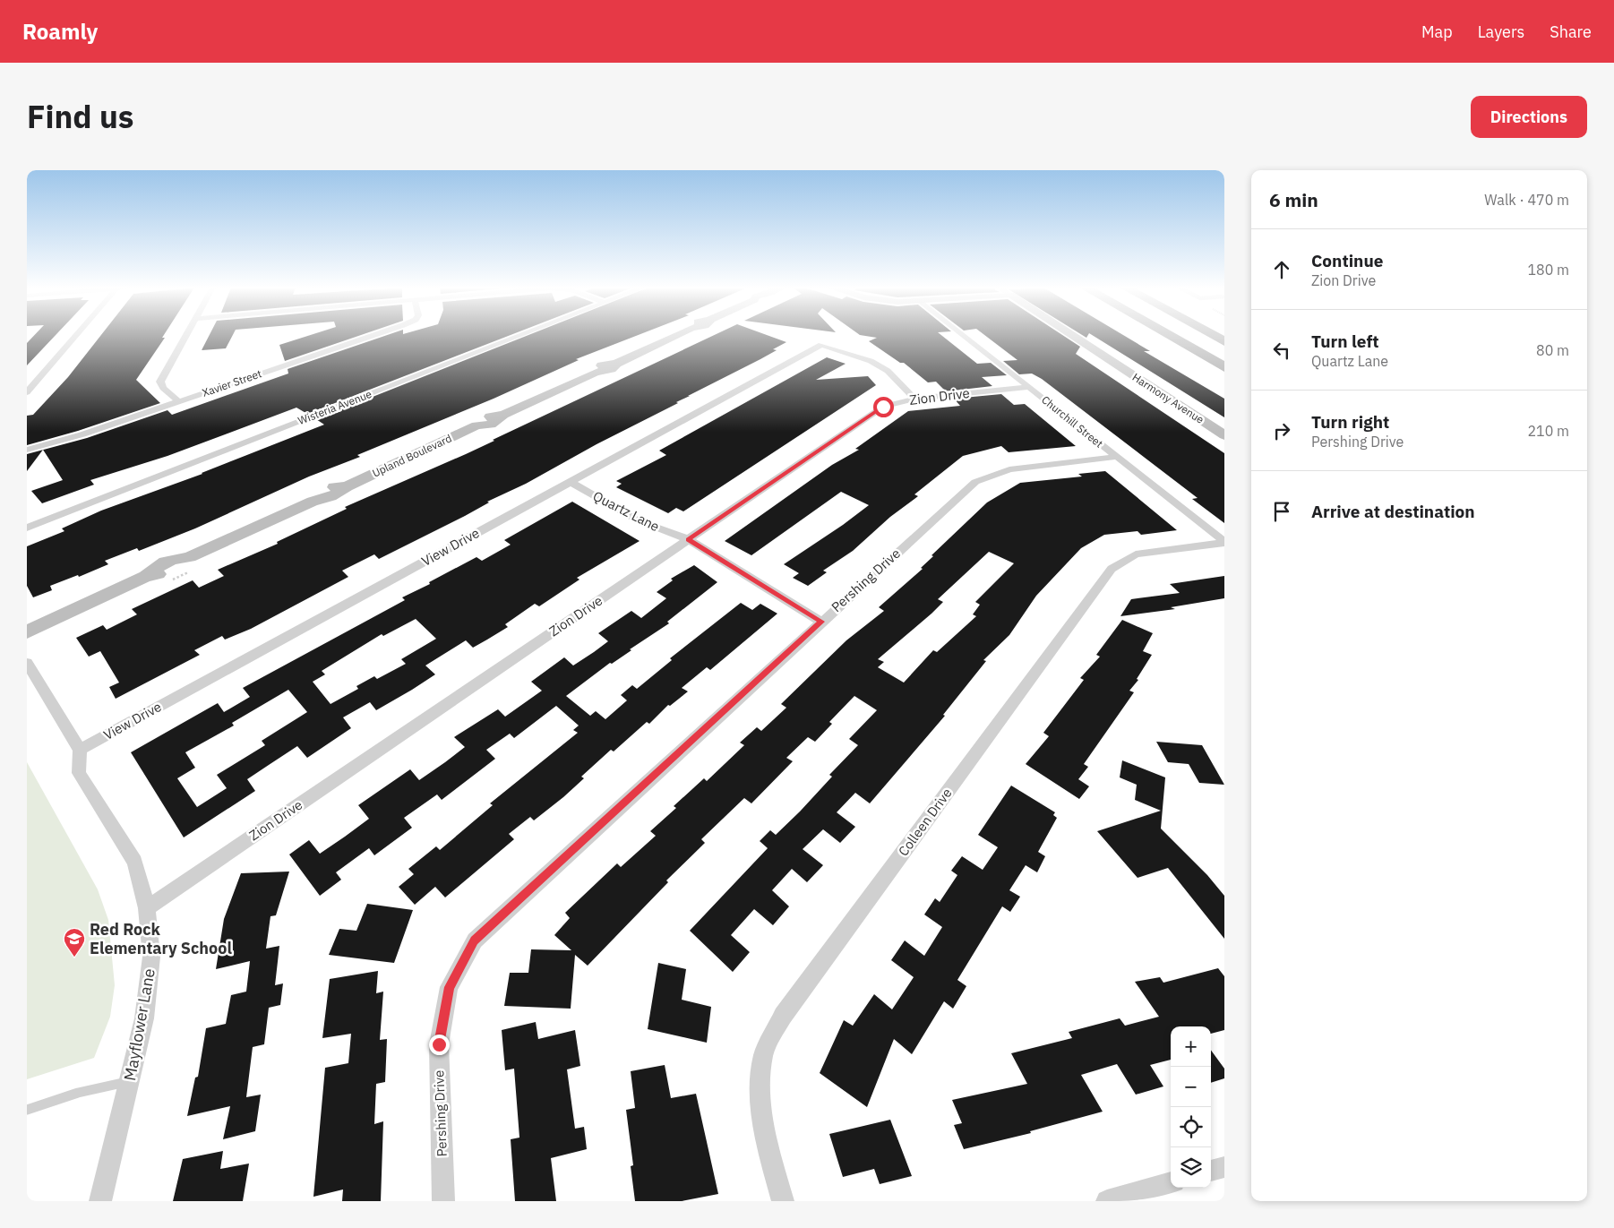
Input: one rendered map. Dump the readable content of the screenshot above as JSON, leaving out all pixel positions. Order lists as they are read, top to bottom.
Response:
{
  "streets": {
    "street": [
      "Xavier Street",
      "Zion Drive",
      "Harmony Avenue",
      "Wisteria Avenue",
      "Churchill Street",
      "Upland Boulevard",
      "Quartz Lane",
      "View Drive",
      "Pershing Drive",
      "Colleen Drive",
      "Mayflower Lane"
    ]
  },
  "crossings": [
    ["Zion Drive", "Churchill Street"],
    ["Zion Drive", "Quartz Lane"],
    ["Zion Drive", "View Drive"],
    ["Zion Drive", "Mayflower Lane"],
    ["Churchill Street", "Pershing Drive"],
    ["Churchill Street", "Colleen Drive"],
    ["Quartz Lane", "View Drive"],
    ["Quartz Lane", "Pershing Drive"],
    ["View Drive", "Mayflower Lane"]
  ],
  "places": {
    "school or university": ["Red Rock Elementary School"]
  },
  "page": {
    "header": "Roamly",
    "nav": ["Map", "Layers", "Share"],
    "title": "Find us",
    "buttons": "Directions",
    "heading": ["6 min", "Walk · 470 m"],
    "list": [
      ["Continue", "Zion Drive", "180 m"],
      ["Turn left", "Quartz Lane", "80 m"],
      ["Turn right", "Pershing Drive", "210 m"],
      "Arrive at destination"
    ],
    "map_buttons": ["+", "−"]
  }
}
